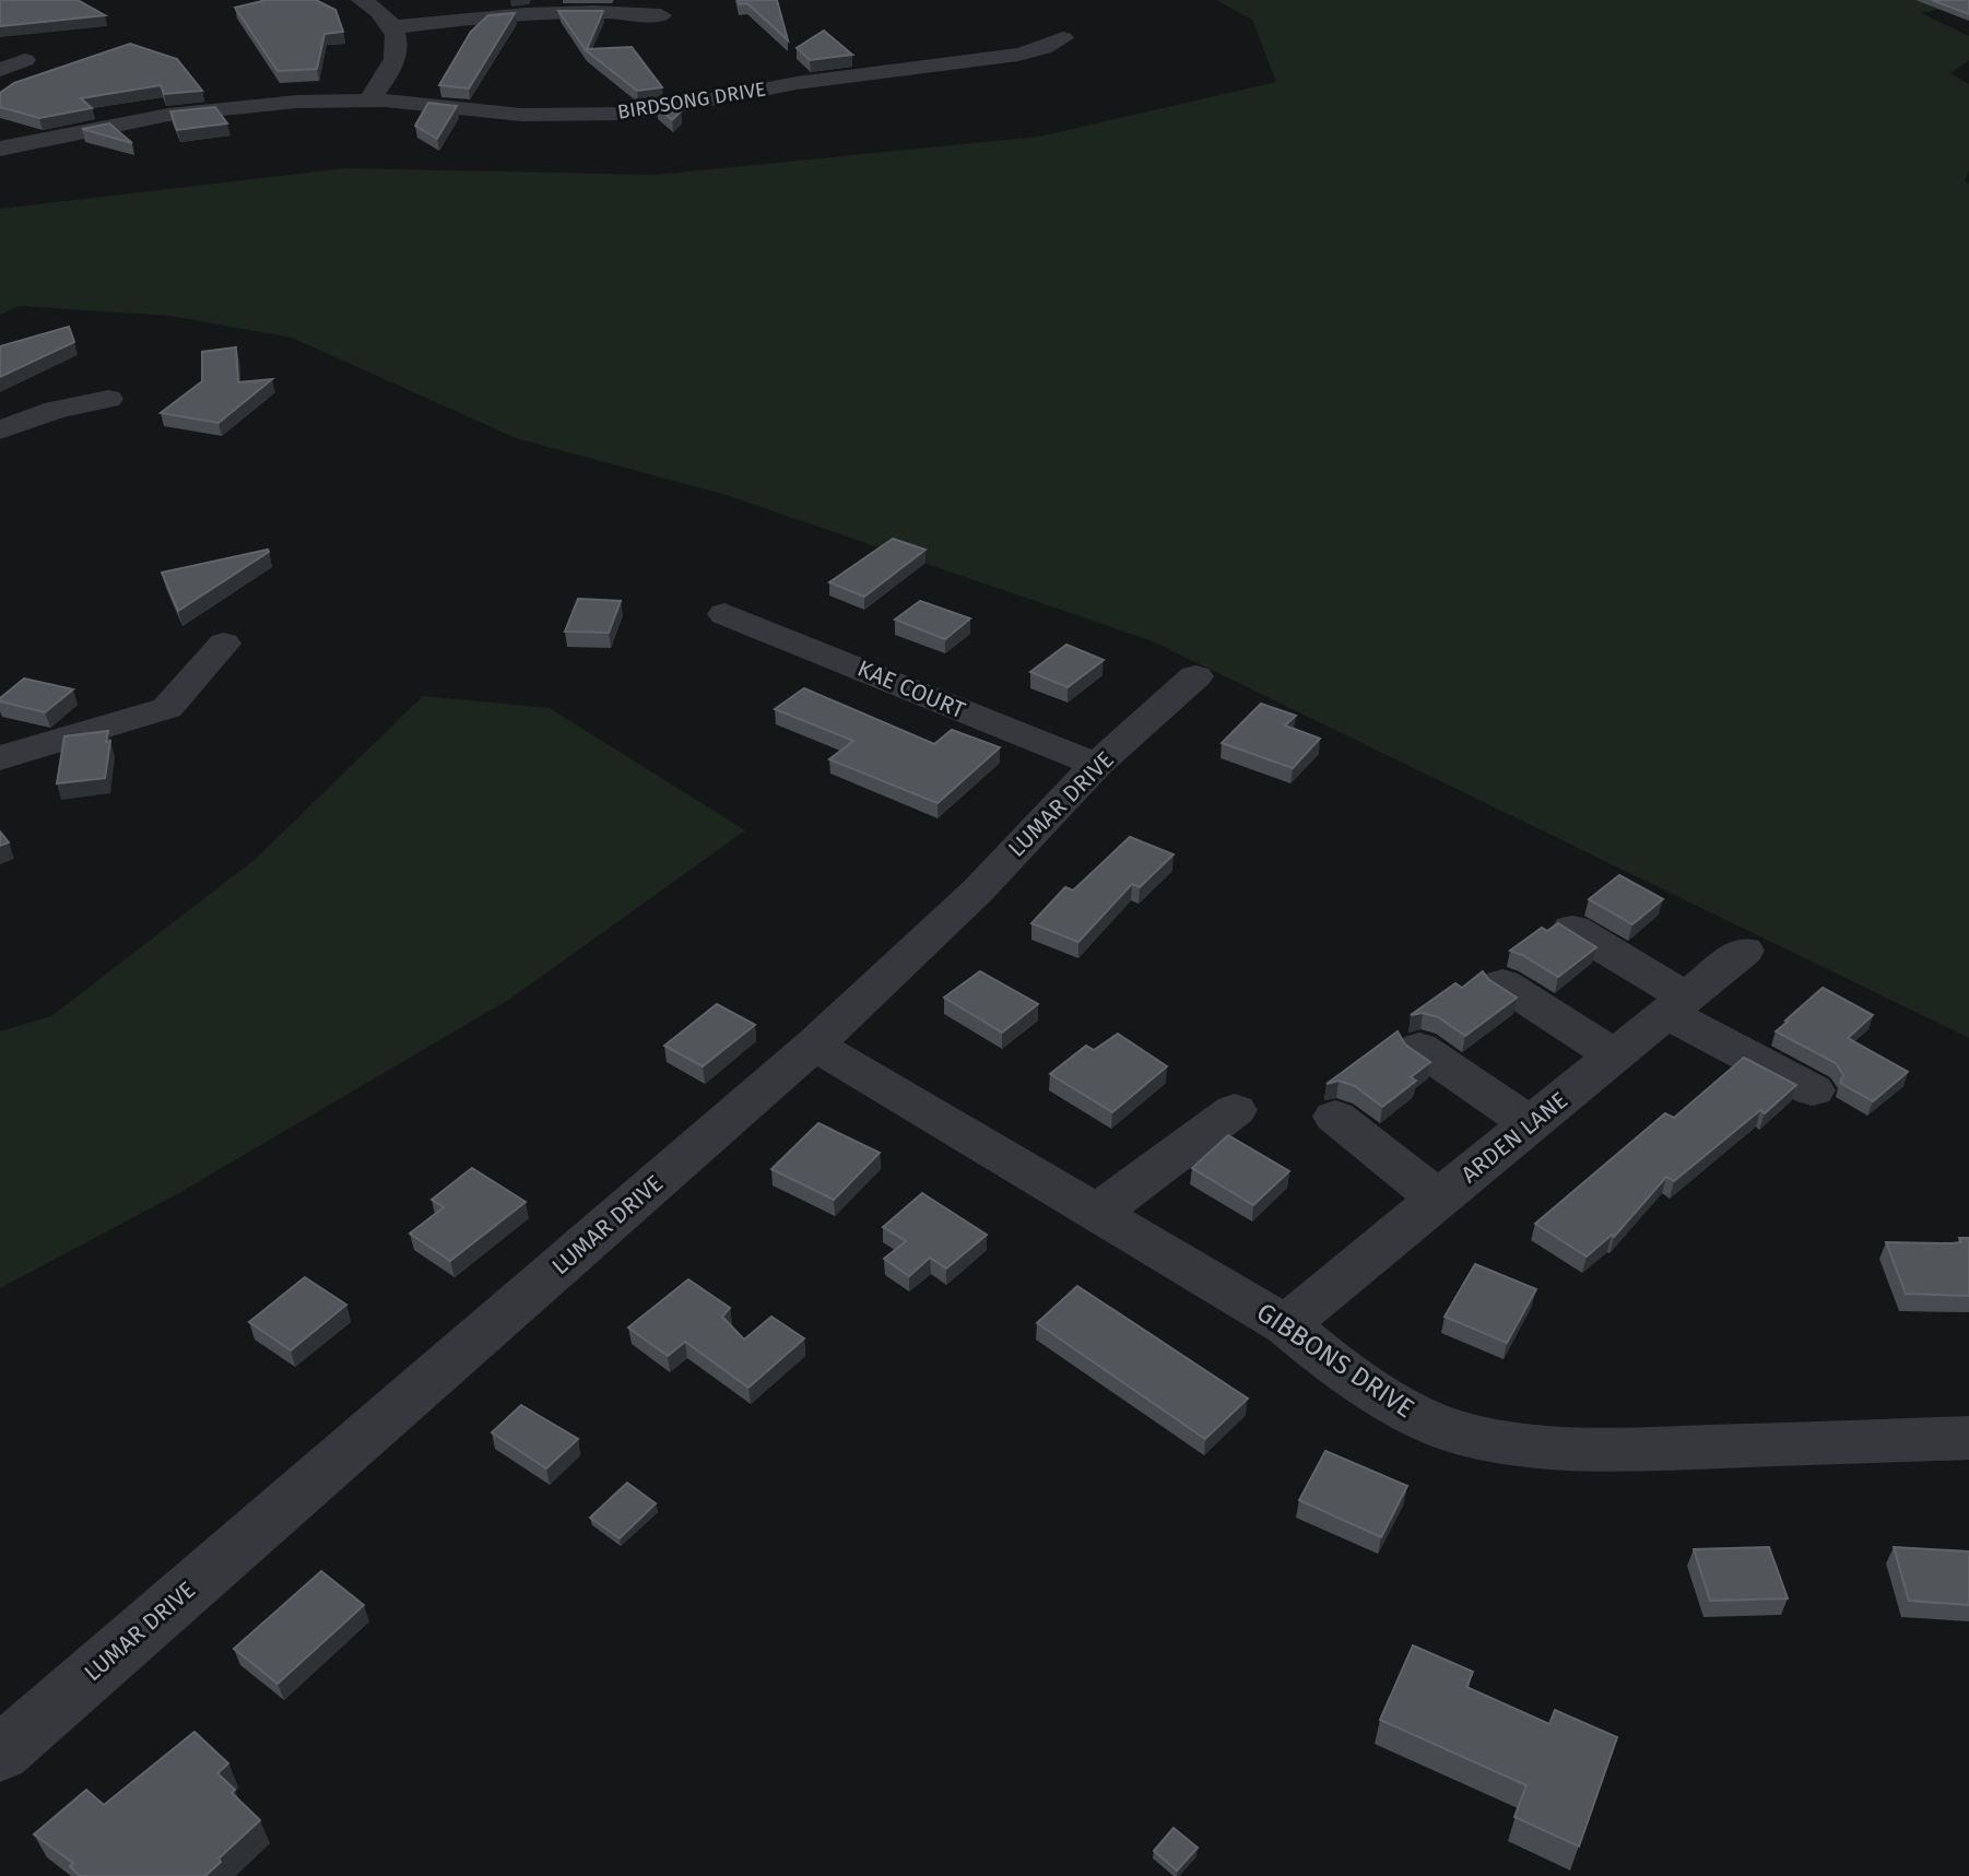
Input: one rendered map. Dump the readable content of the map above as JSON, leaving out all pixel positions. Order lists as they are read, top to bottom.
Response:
{
  "streets": {
    "street": [
      "BIRDSONG DRIVE",
      "KAE COURT",
      "LUMAR DRIVE",
      "ARDEN LANE",
      "GIBBONS DRIVE"
    ]
  },
  "crossings": [
    ["KAE COURT", "LUMAR DRIVE"],
    ["LUMAR DRIVE", "GIBBONS DRIVE"],
    ["ARDEN LANE", "GIBBONS DRIVE"]
  ]
}
